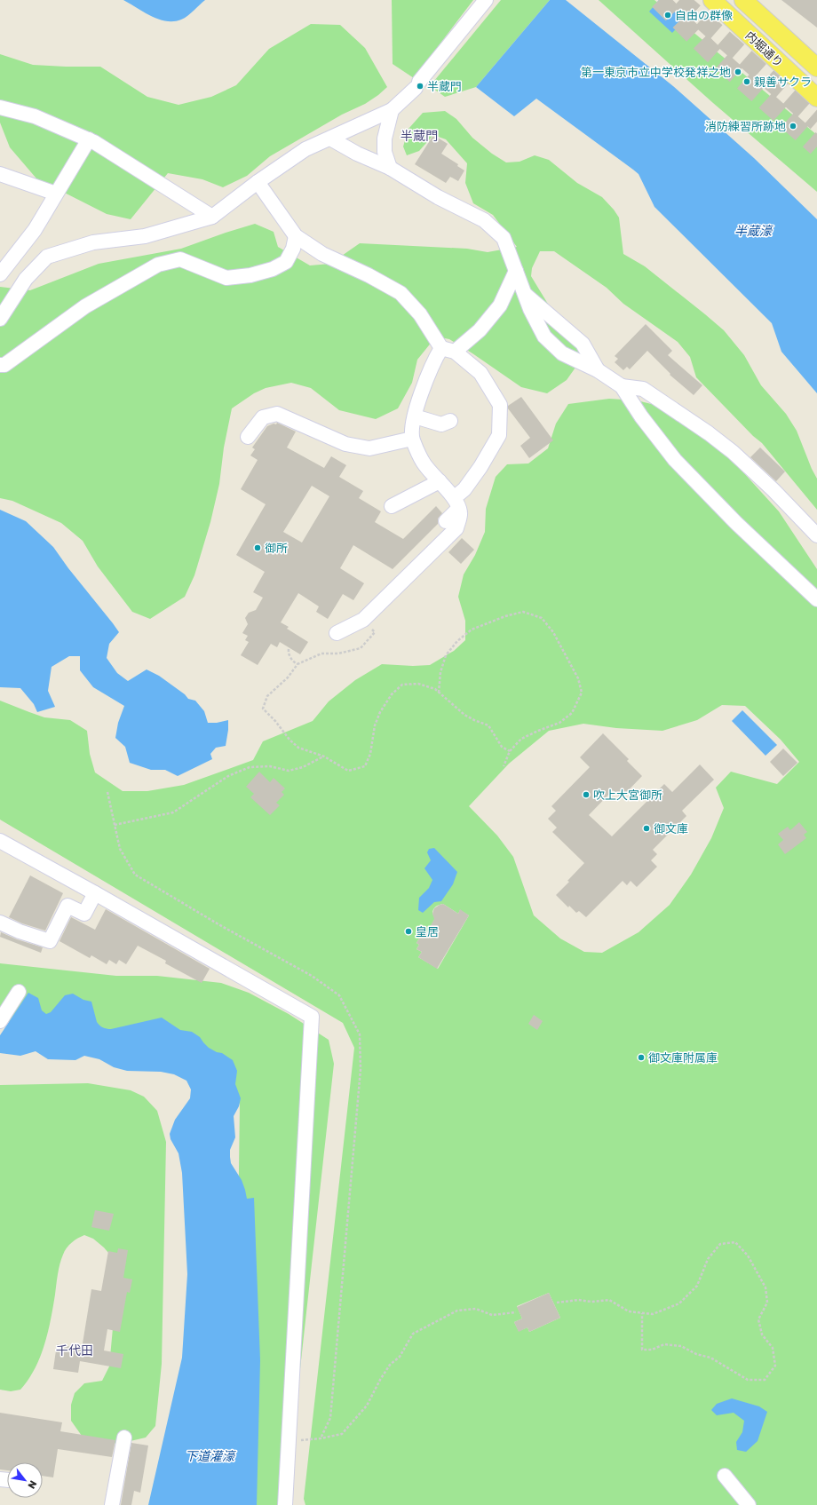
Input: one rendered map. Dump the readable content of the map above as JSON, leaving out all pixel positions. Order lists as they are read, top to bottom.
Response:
{
  "streets": {
    "main road": ["内堀通り"]
  },
  "districts": ["半蔵門", "千代田"],
  "water": ["半蔵濠", "下道灌濠"],
  "places": [
    "自由の群像",
    "第一東京市立中学校発祥之地",
    "親善サクラ",
    "半蔵門",
    "消防練習所跡地",
    "御所",
    "吹上大宮御所",
    "御文庫",
    "皇居",
    "御文庫附属庫"
  ],
  "north": "bottom right"
}
